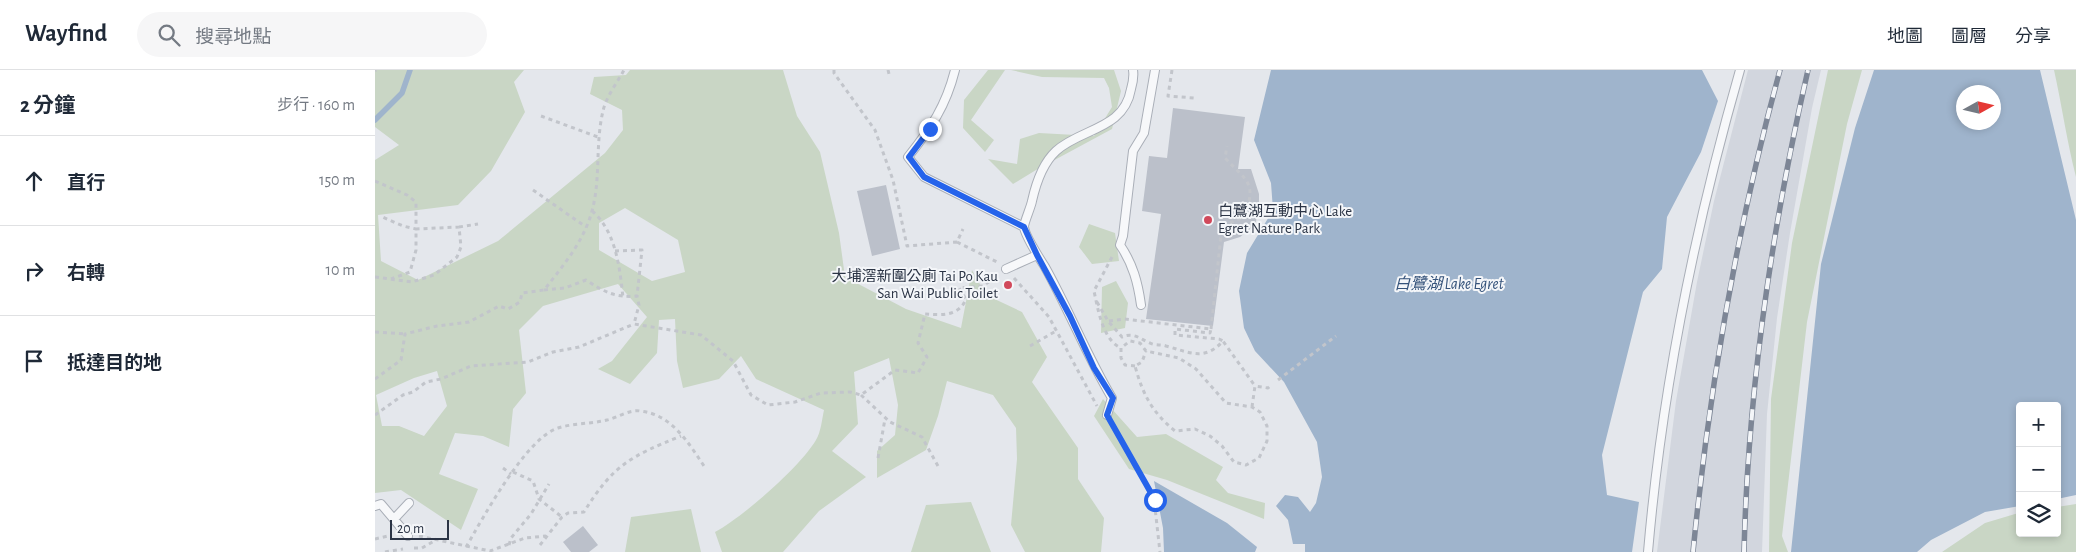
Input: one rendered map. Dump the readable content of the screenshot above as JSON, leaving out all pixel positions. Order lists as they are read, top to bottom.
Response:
{
  "water": ["白鷺湖 Lake Egret"],
  "places": ["白鷺湖互動中心 Lake Egret Nature Park", "大埔滘新圍公廁 Tai Po Kau San Wai Public Toilet"],
  "scale_bar": "20 m",
  "north": "right",
  "page": {
    "header": "Wayfind",
    "search": "搜尋地點",
    "nav": ["地圖", "圖層", "分享"],
    "heading": ["2 分鐘", "步行 · 160 m"],
    "list": [
      ["直行", "150 m"],
      ["右轉", "10 m"],
      "抵達目的地"
    ],
    "map_buttons": ["+", "−"],
    "scale": "20 m"
  }
}
